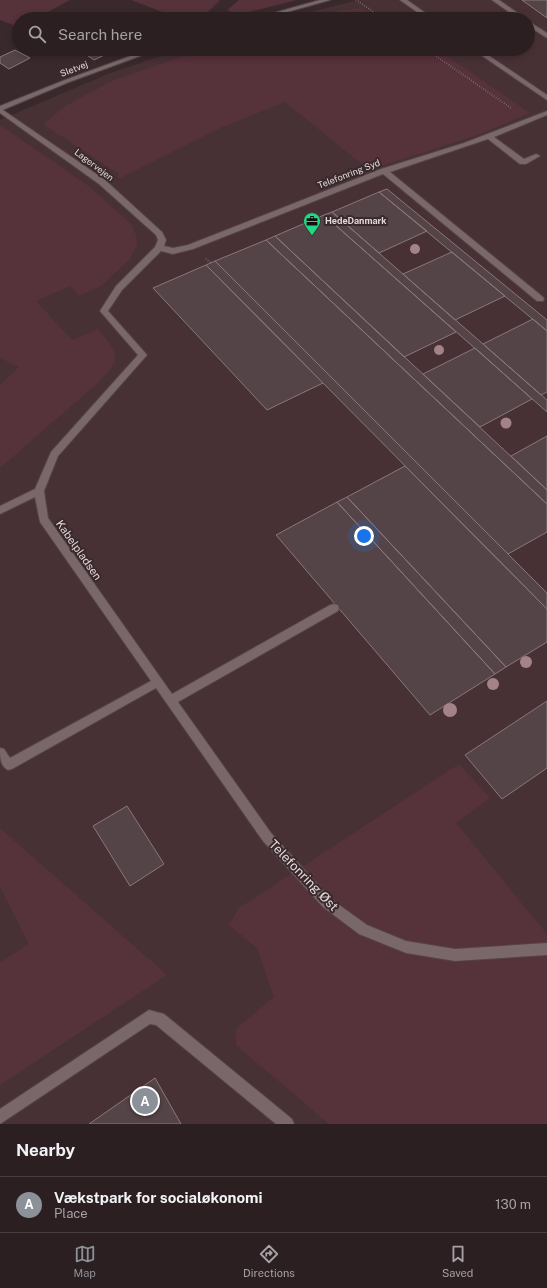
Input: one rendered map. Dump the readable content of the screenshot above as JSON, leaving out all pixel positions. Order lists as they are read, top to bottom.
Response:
{
  "streets": {
    "street": [
      "Sletvej",
      "Lagervejen",
      "Telefonring Syd",
      "Kabelpladsen",
      "Telefonring Øst"
    ]
  },
  "crossings": [
    ["Sletvej", "Lagervejen"],
    ["Lagervejen", "Telefonring Syd"],
    ["Kabelpladsen", "Telefonring Øst"]
  ],
  "places": {
    "office": ["HedeDanmark"]
  },
  "page": {
    "search": "Search here",
    "pins": "A",
    "heading": "Nearby",
    "list": [
      {
        "mark": "A",
        "name": "Vækstpark for socialøkonomi",
        "note": "Place",
        "value": "130 m"
      }
    ],
    "nav": ["Map", "Directions", "Saved"]
  }
}
